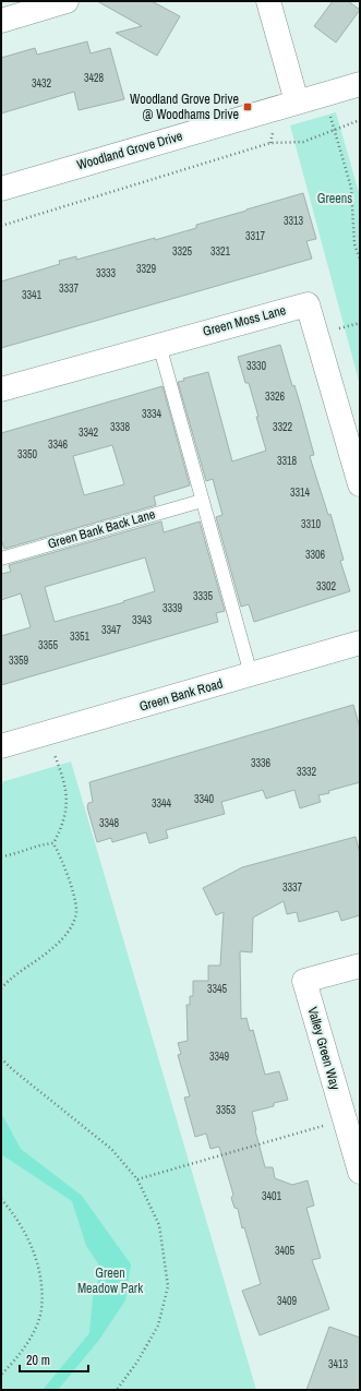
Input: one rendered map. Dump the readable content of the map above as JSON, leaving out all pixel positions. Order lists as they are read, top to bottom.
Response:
{
  "streets": {
    "street": [
      "Woodland Grove Drive",
      "Green Moss Lane",
      "Green Bank Road",
      "Valley Green Way"
    ],
    "lane": ["Green Bank Back Lane"]
  },
  "parks": ["Greens", "Green Meadow Park"],
  "places": {
    "transit": ["Woodland Grove Drive @ Woodhams Drive"]
  },
  "house_numbers": [
    "3428",
    "3432",
    "3313",
    "3317",
    "3325",
    "3321",
    "3329",
    "3333",
    "3337",
    "3341",
    "3330",
    "3326",
    "3334",
    "3338",
    "3322",
    "3342",
    "3346",
    "3350",
    "3318",
    "3314",
    "3310",
    "3306",
    "3302",
    "3335",
    "3339",
    "3343",
    "3347",
    "3351",
    "3355",
    "3359",
    "3336",
    "3332",
    "3340",
    "3344",
    "3348",
    "3337",
    "3345",
    "3349",
    "3353",
    "3401",
    "3405",
    "3409",
    "3413"
  ],
  "scale_bar": "20 m"
}
